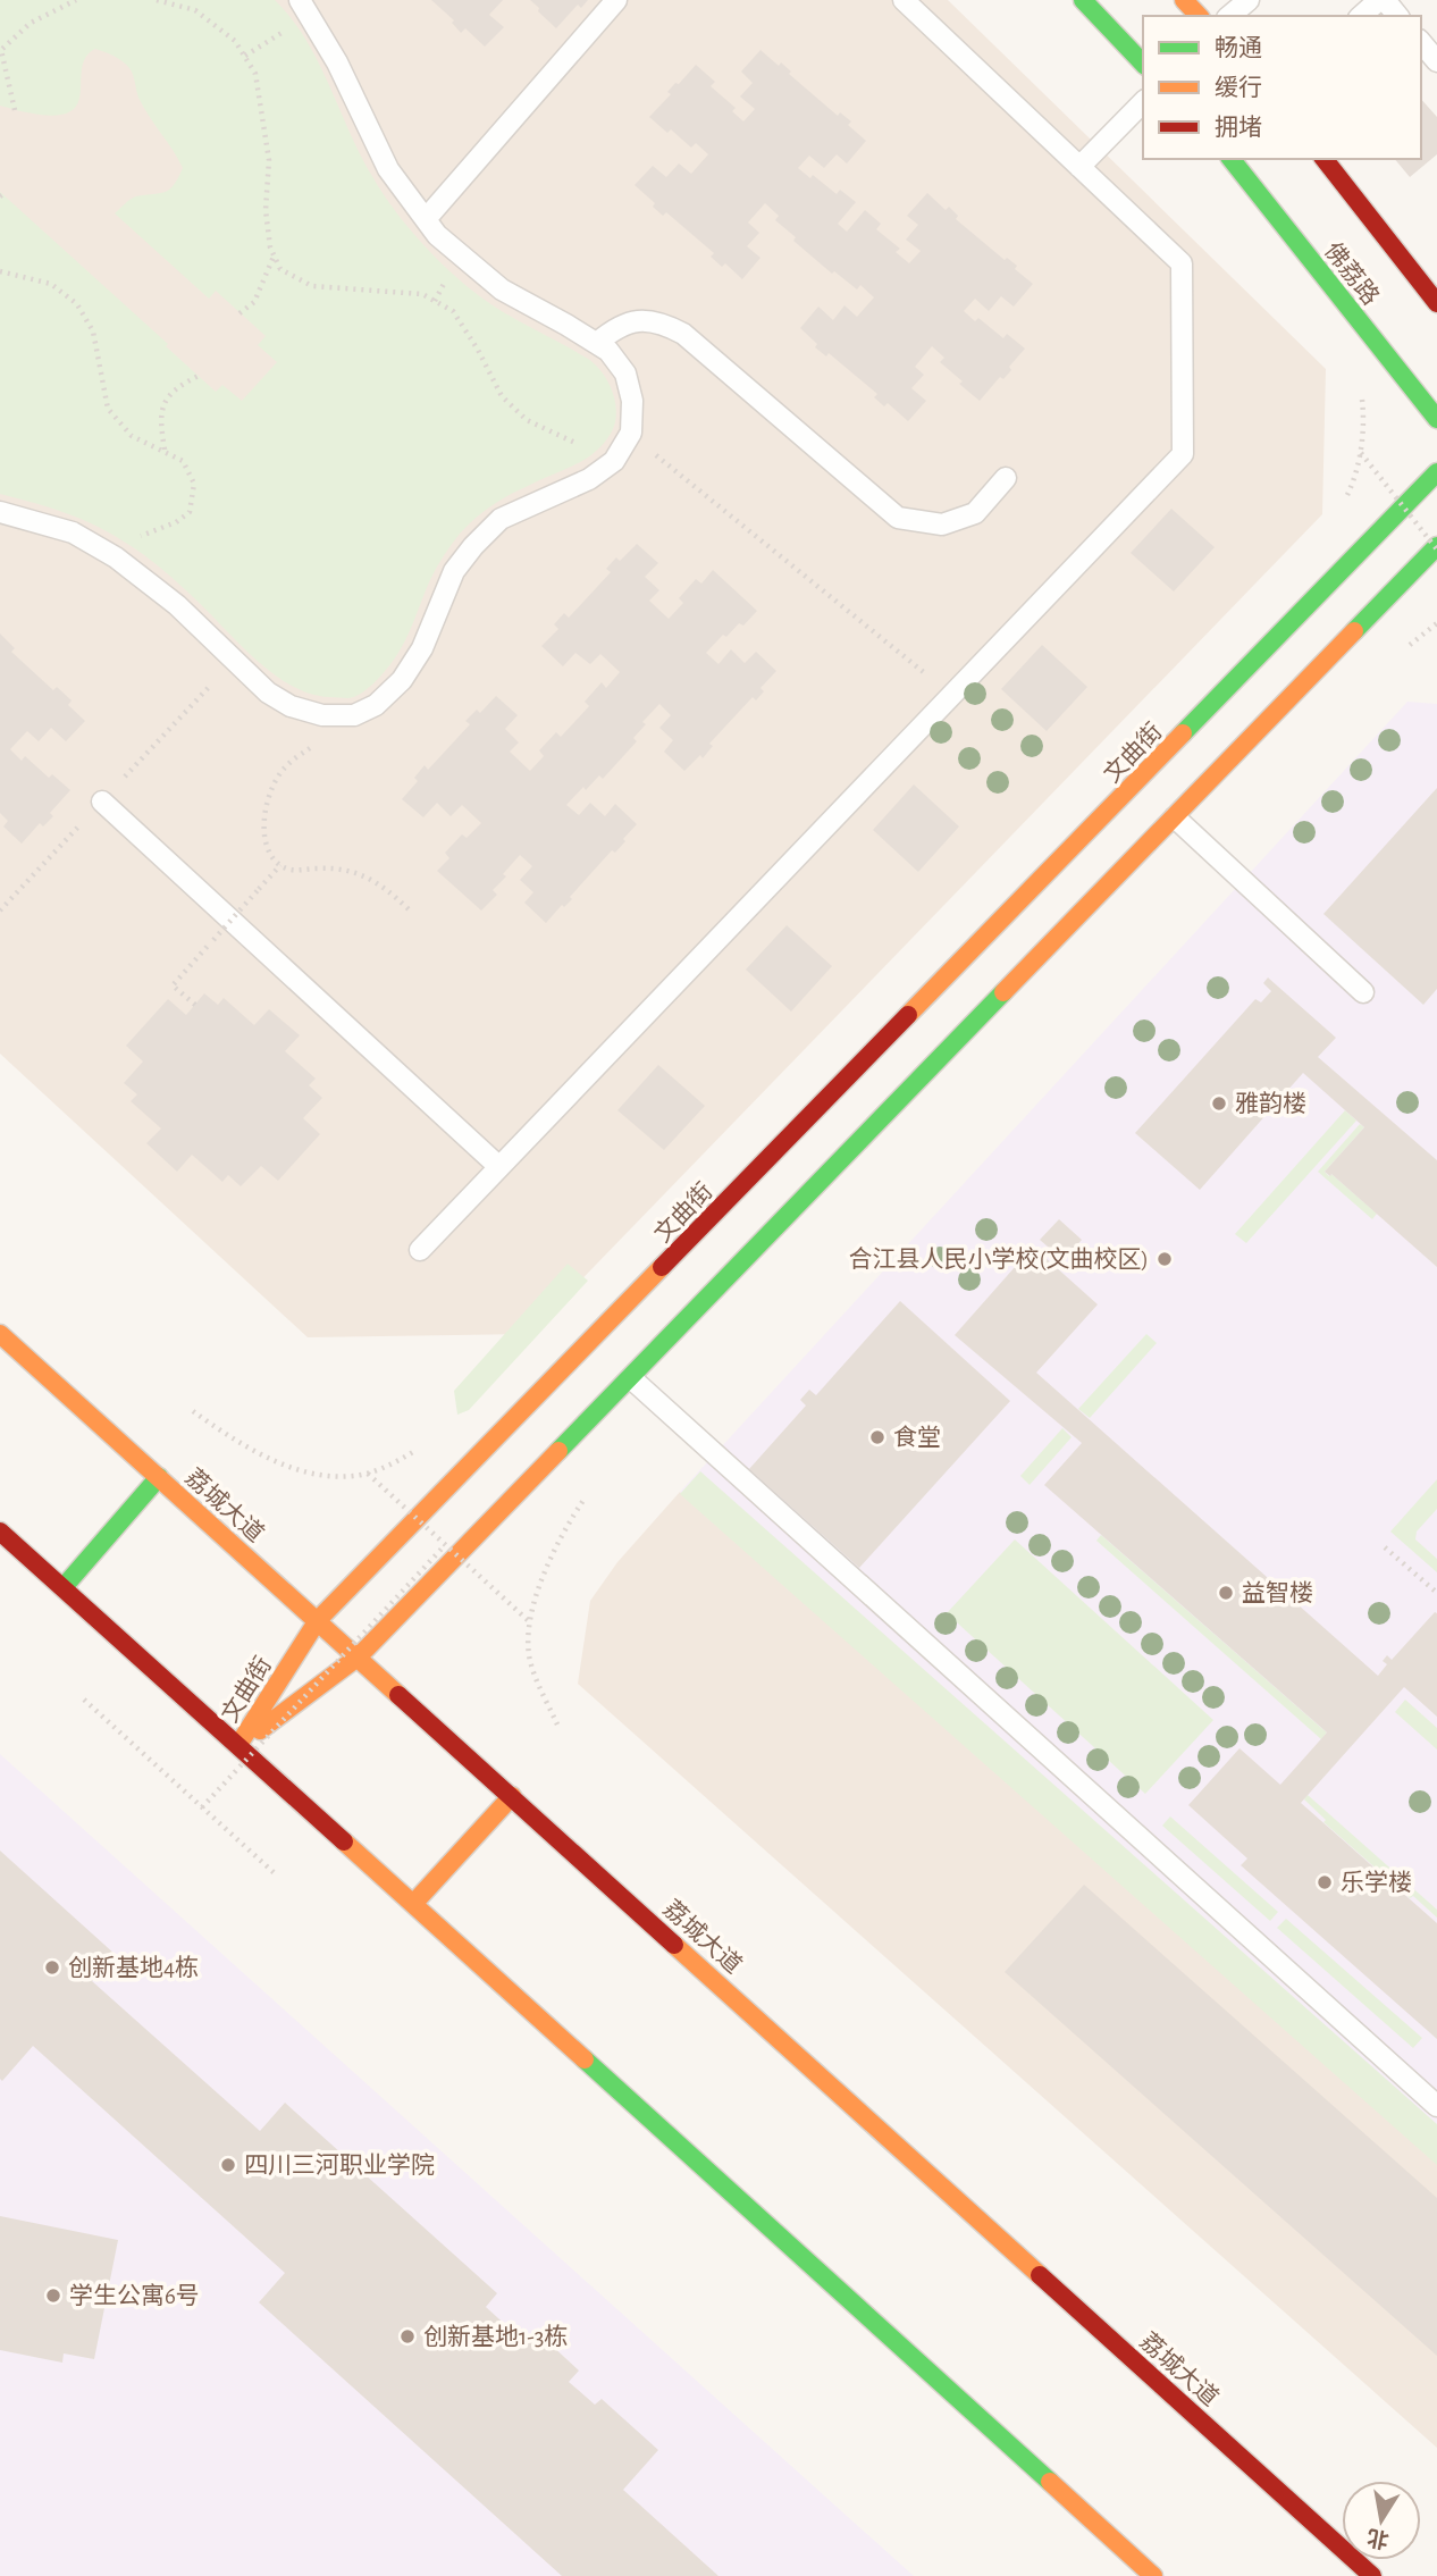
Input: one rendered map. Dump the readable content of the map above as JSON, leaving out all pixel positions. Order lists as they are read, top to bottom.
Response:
{
  "streets": {
    "main road": ["佛荔路", "文曲街", "荔城大道"]
  },
  "crossings": [
    ["文曲街", "荔城大道"]
  ],
  "places": [
    "雅韵楼",
    "合江县人民小学校(文曲校区)",
    "食堂",
    "益智楼",
    "乐学楼",
    "创新基地4栋",
    "四川三河职业学院",
    "学生公寓6号",
    "创新基地1-3栋"
  ],
  "legend": ["畅通", "缓行", "拥堵"],
  "north": "bottom"
}
